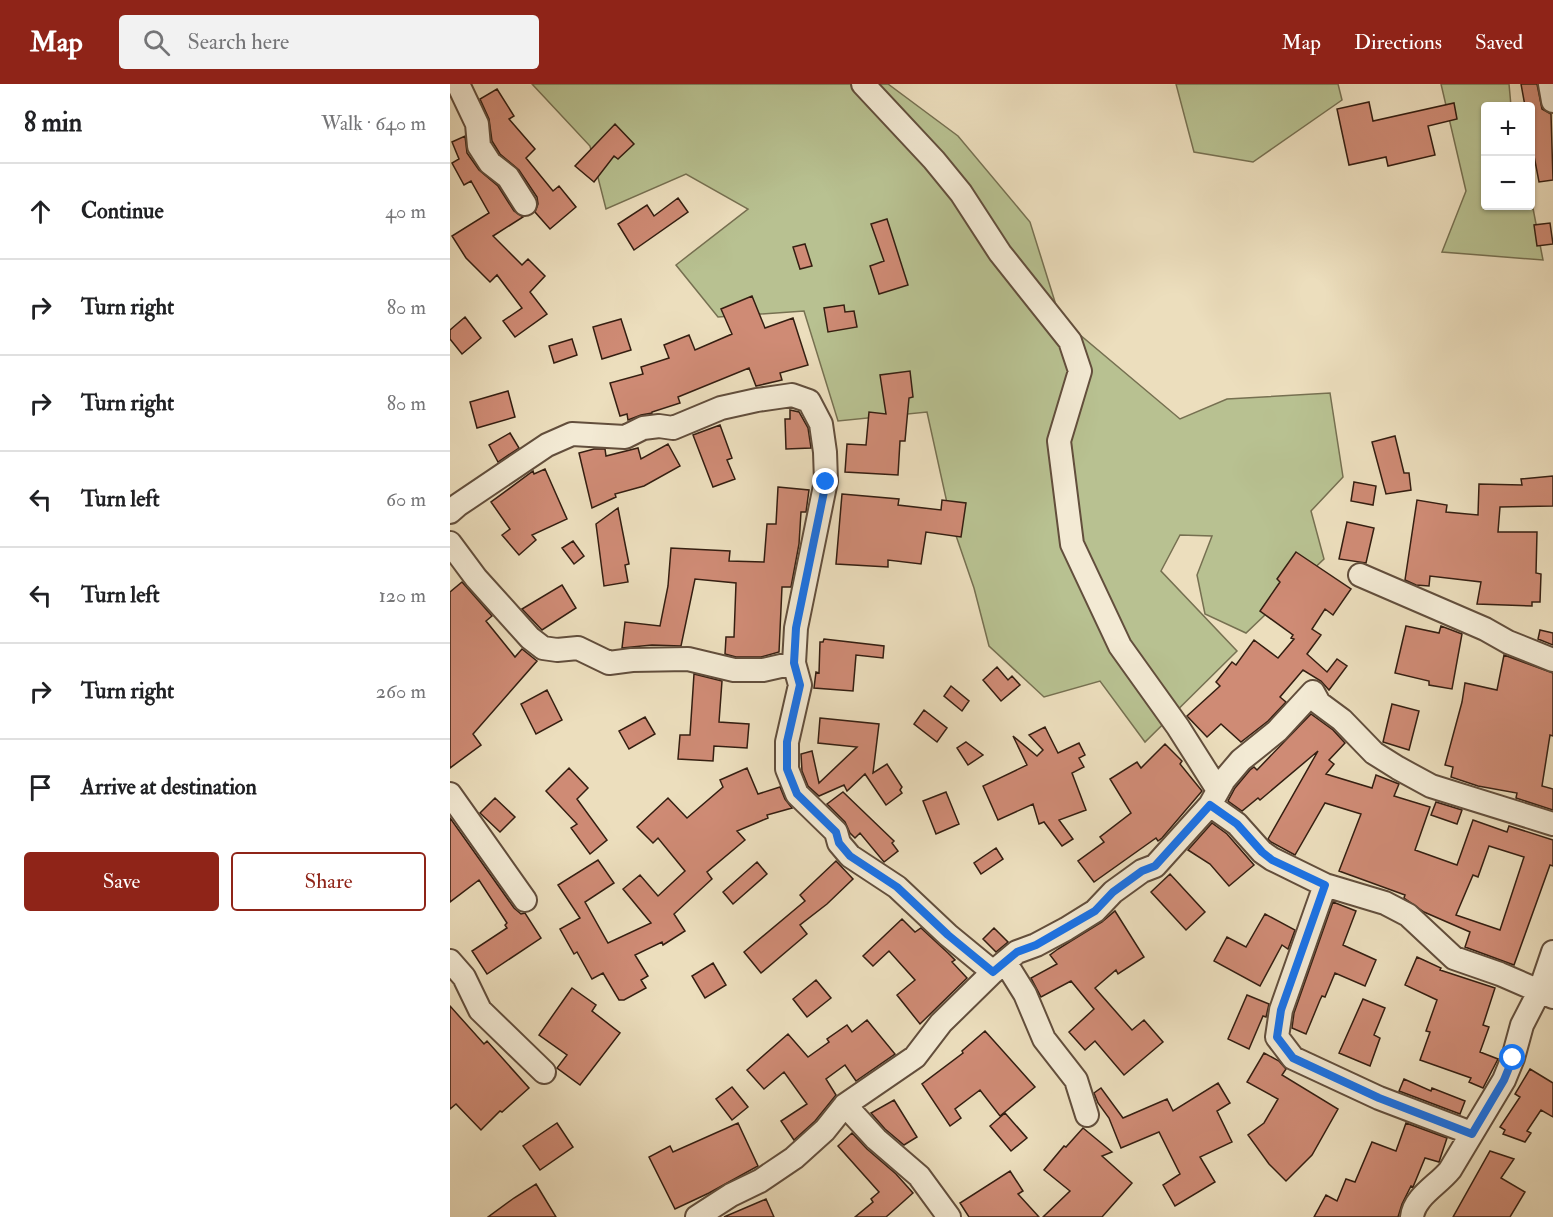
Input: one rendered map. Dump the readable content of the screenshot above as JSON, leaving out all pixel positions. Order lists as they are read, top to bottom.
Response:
{
  "page": {
    "header": "Map",
    "search": "Search here",
    "nav": ["Map", "Directions", "Saved"],
    "heading": ["8 min", "Walk · 640 m"],
    "map_buttons": ["+", "−"],
    "list": [
      ["Continue", "40 m"],
      ["Turn right", "80 m"],
      ["Turn right", "80 m"],
      ["Turn left", "60 m"],
      ["Turn left", "120 m"],
      ["Turn right", "260 m"],
      "Arrive at destination"
    ],
    "buttons": ["Save", "Share"]
  }
}
